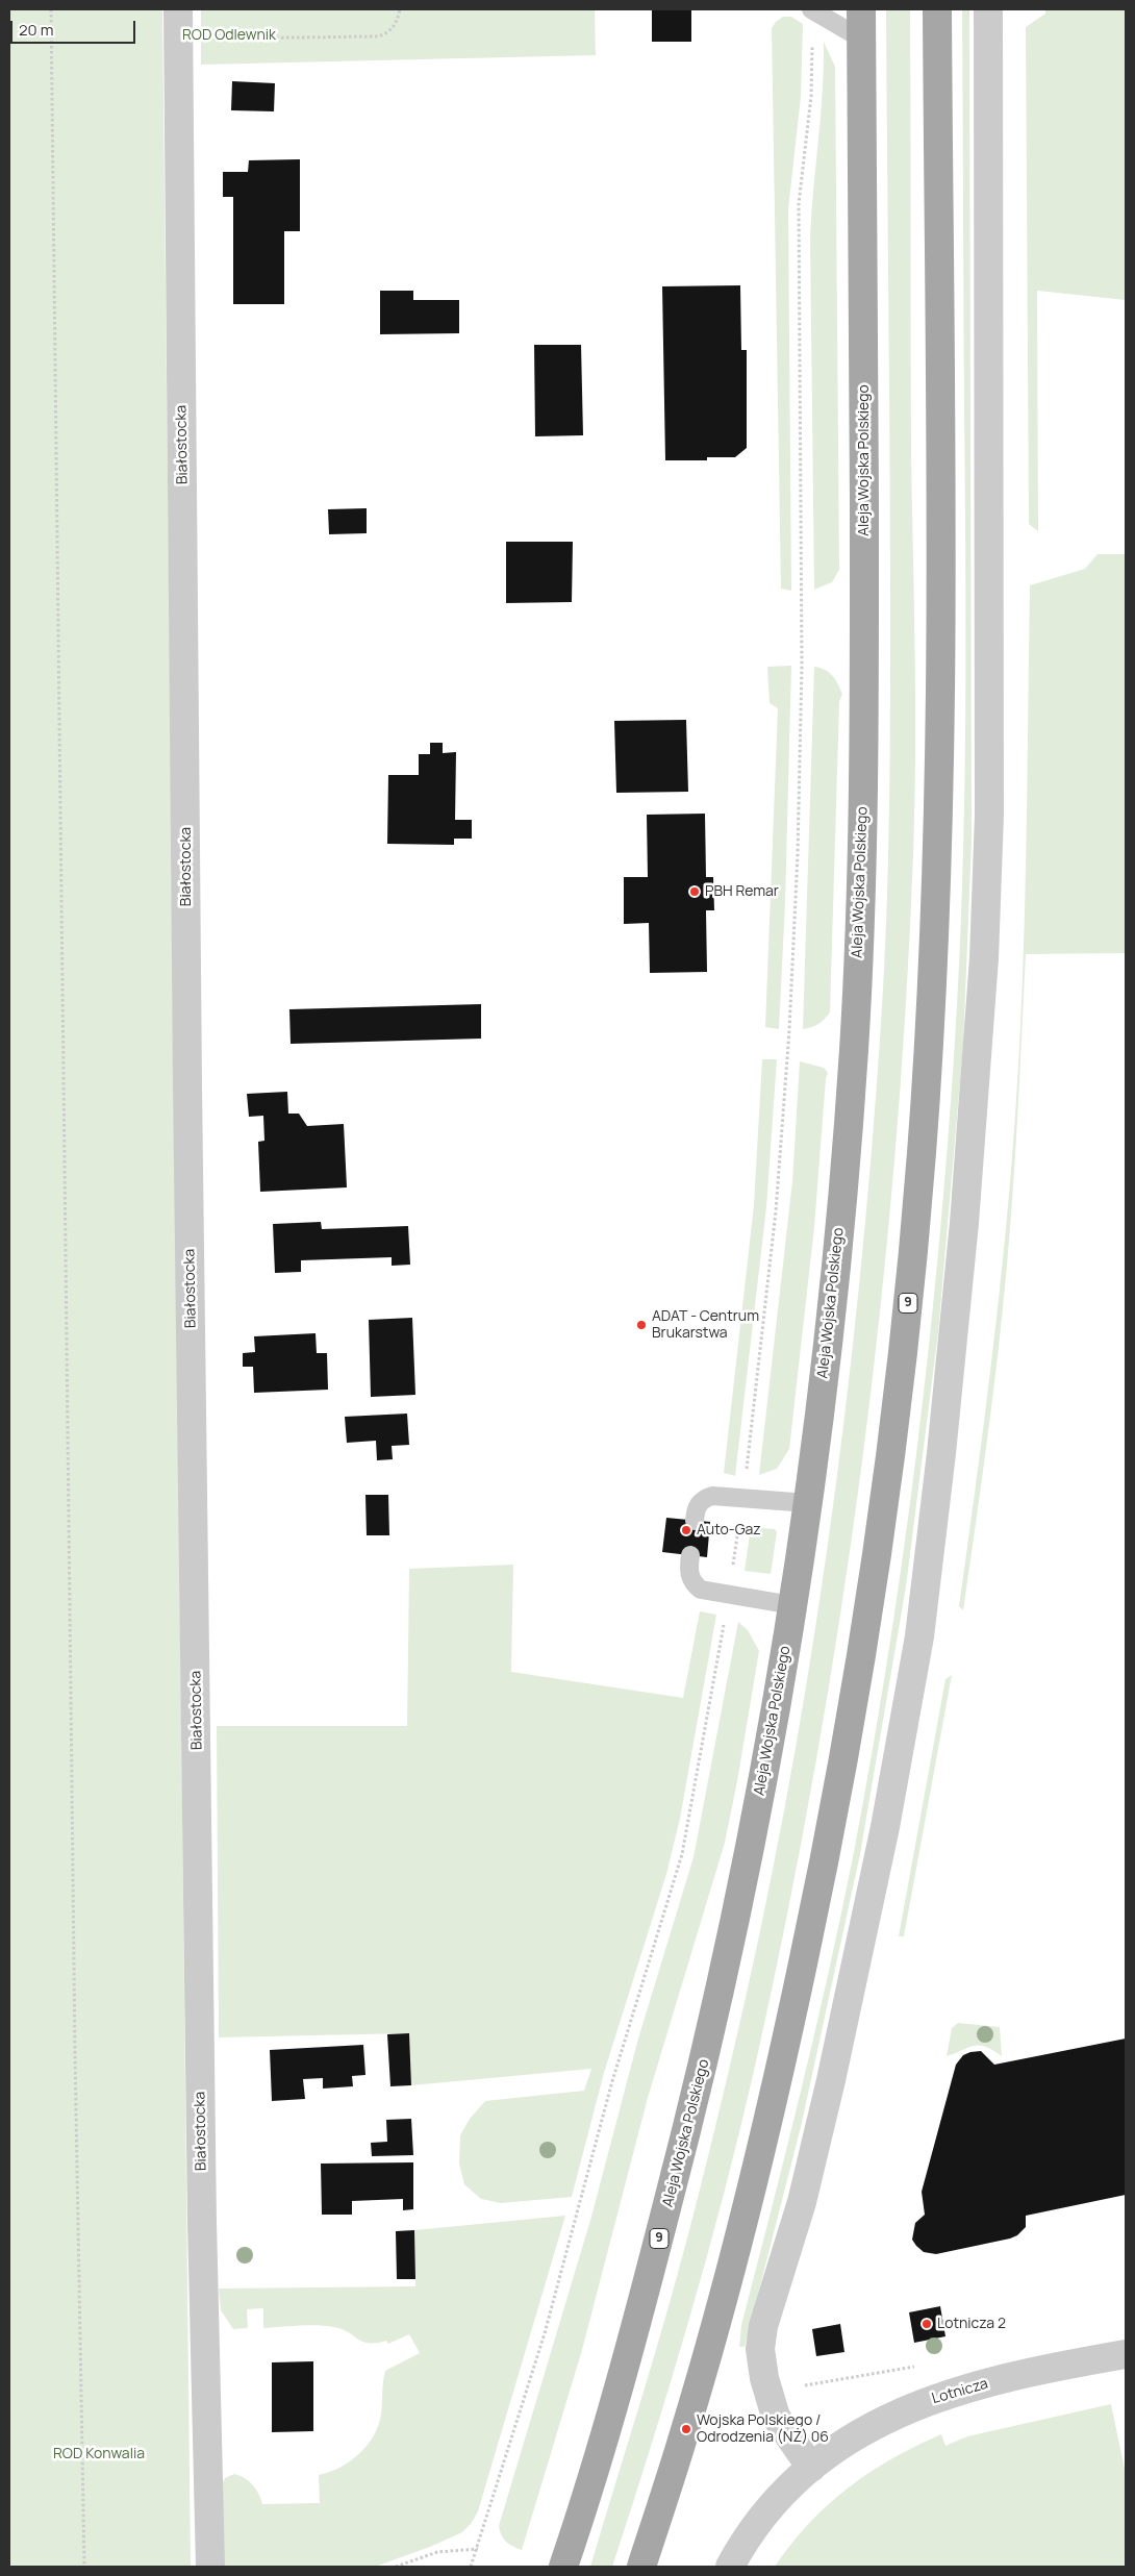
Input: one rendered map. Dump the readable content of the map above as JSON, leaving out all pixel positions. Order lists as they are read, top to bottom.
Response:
{
  "streets": {
    "main road": ["Aleja Wojska Polskiego", "9"],
    "street": ["Białostocka", "Lotnicza"]
  },
  "parks": ["ROD Odlewnik", "ROD Konwalia"],
  "places": [
    "PBH Remar",
    "ADAT - Centrum Brukarstwa",
    "Auto-Gaz",
    "Lotnicza 2",
    "Wojska Polskiego / Odrodzenia (NŻ) 06"
  ],
  "scale_bar": "20 m"
}
